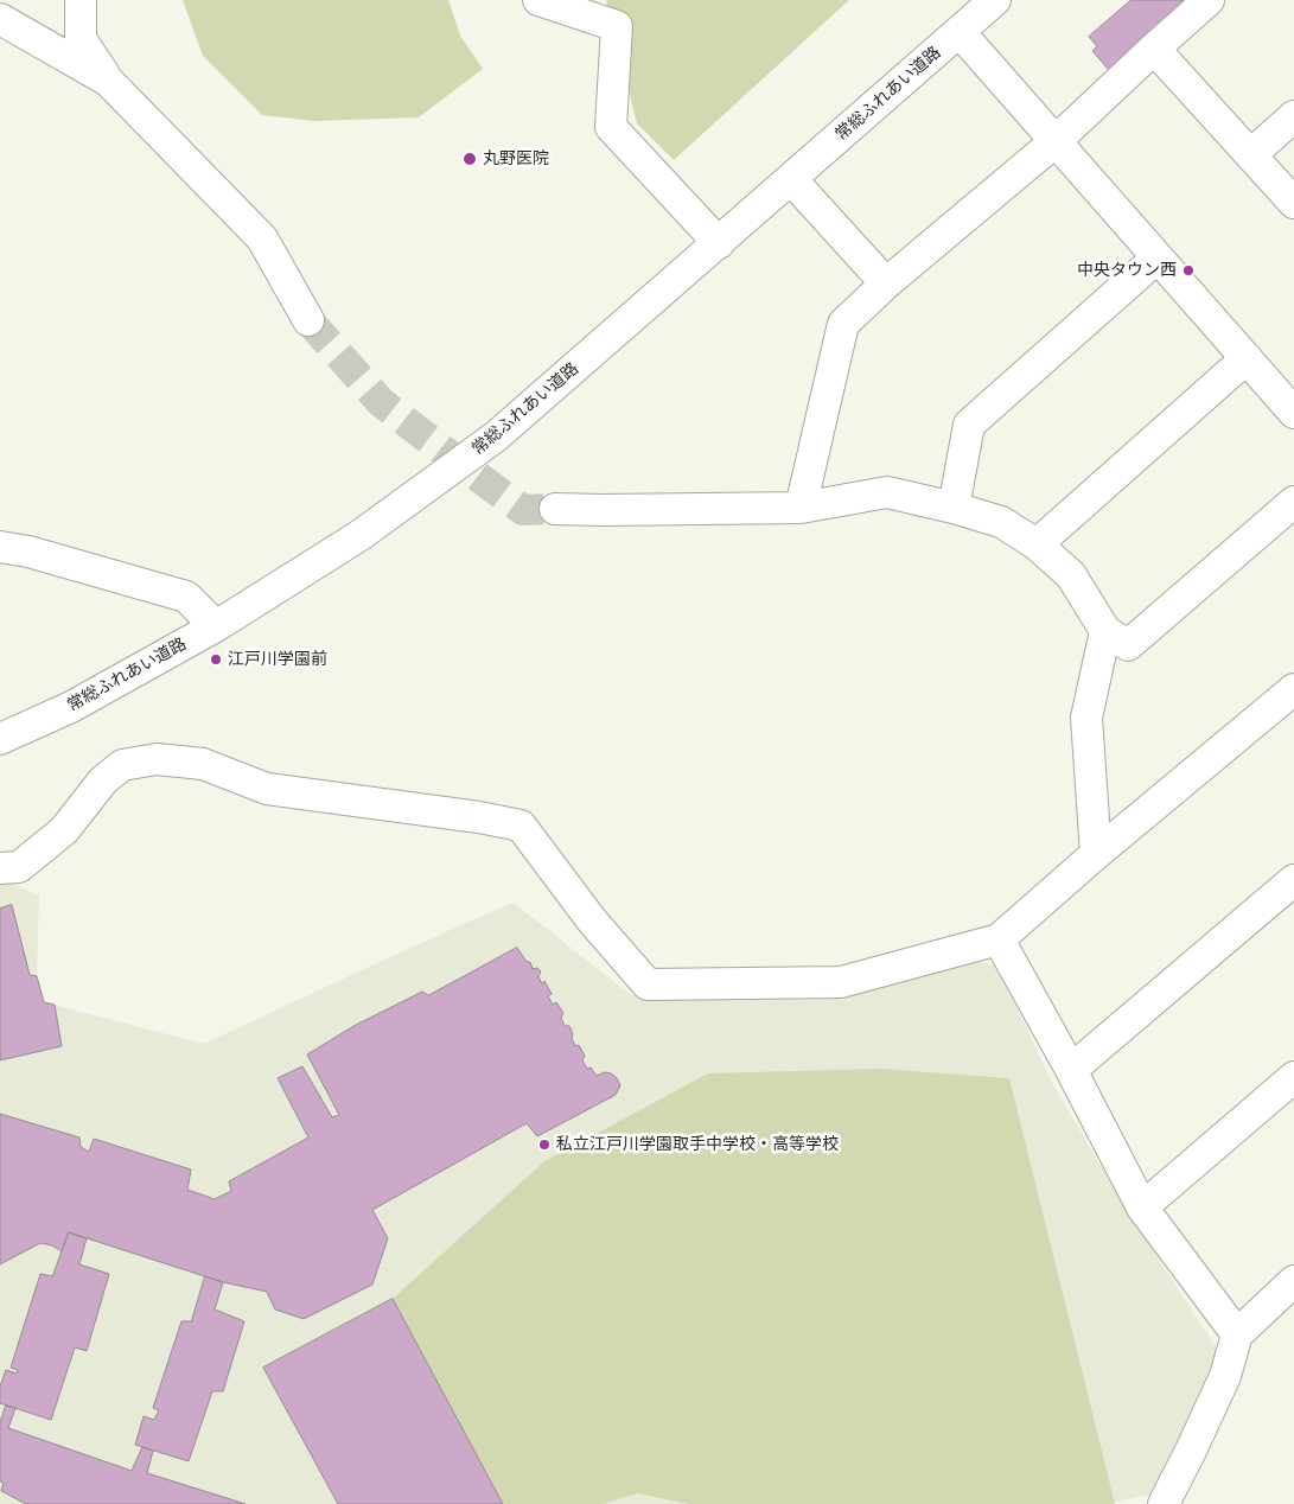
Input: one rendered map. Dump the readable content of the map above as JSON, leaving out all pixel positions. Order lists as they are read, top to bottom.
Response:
{
  "streets": {
    "street": ["常総ふれあい道路"]
  },
  "places": [
    "丸野医院",
    "中央タウン西",
    "江戸川学園前",
    "私立江戸川学園取手中学校・高等学校"
  ]
}
